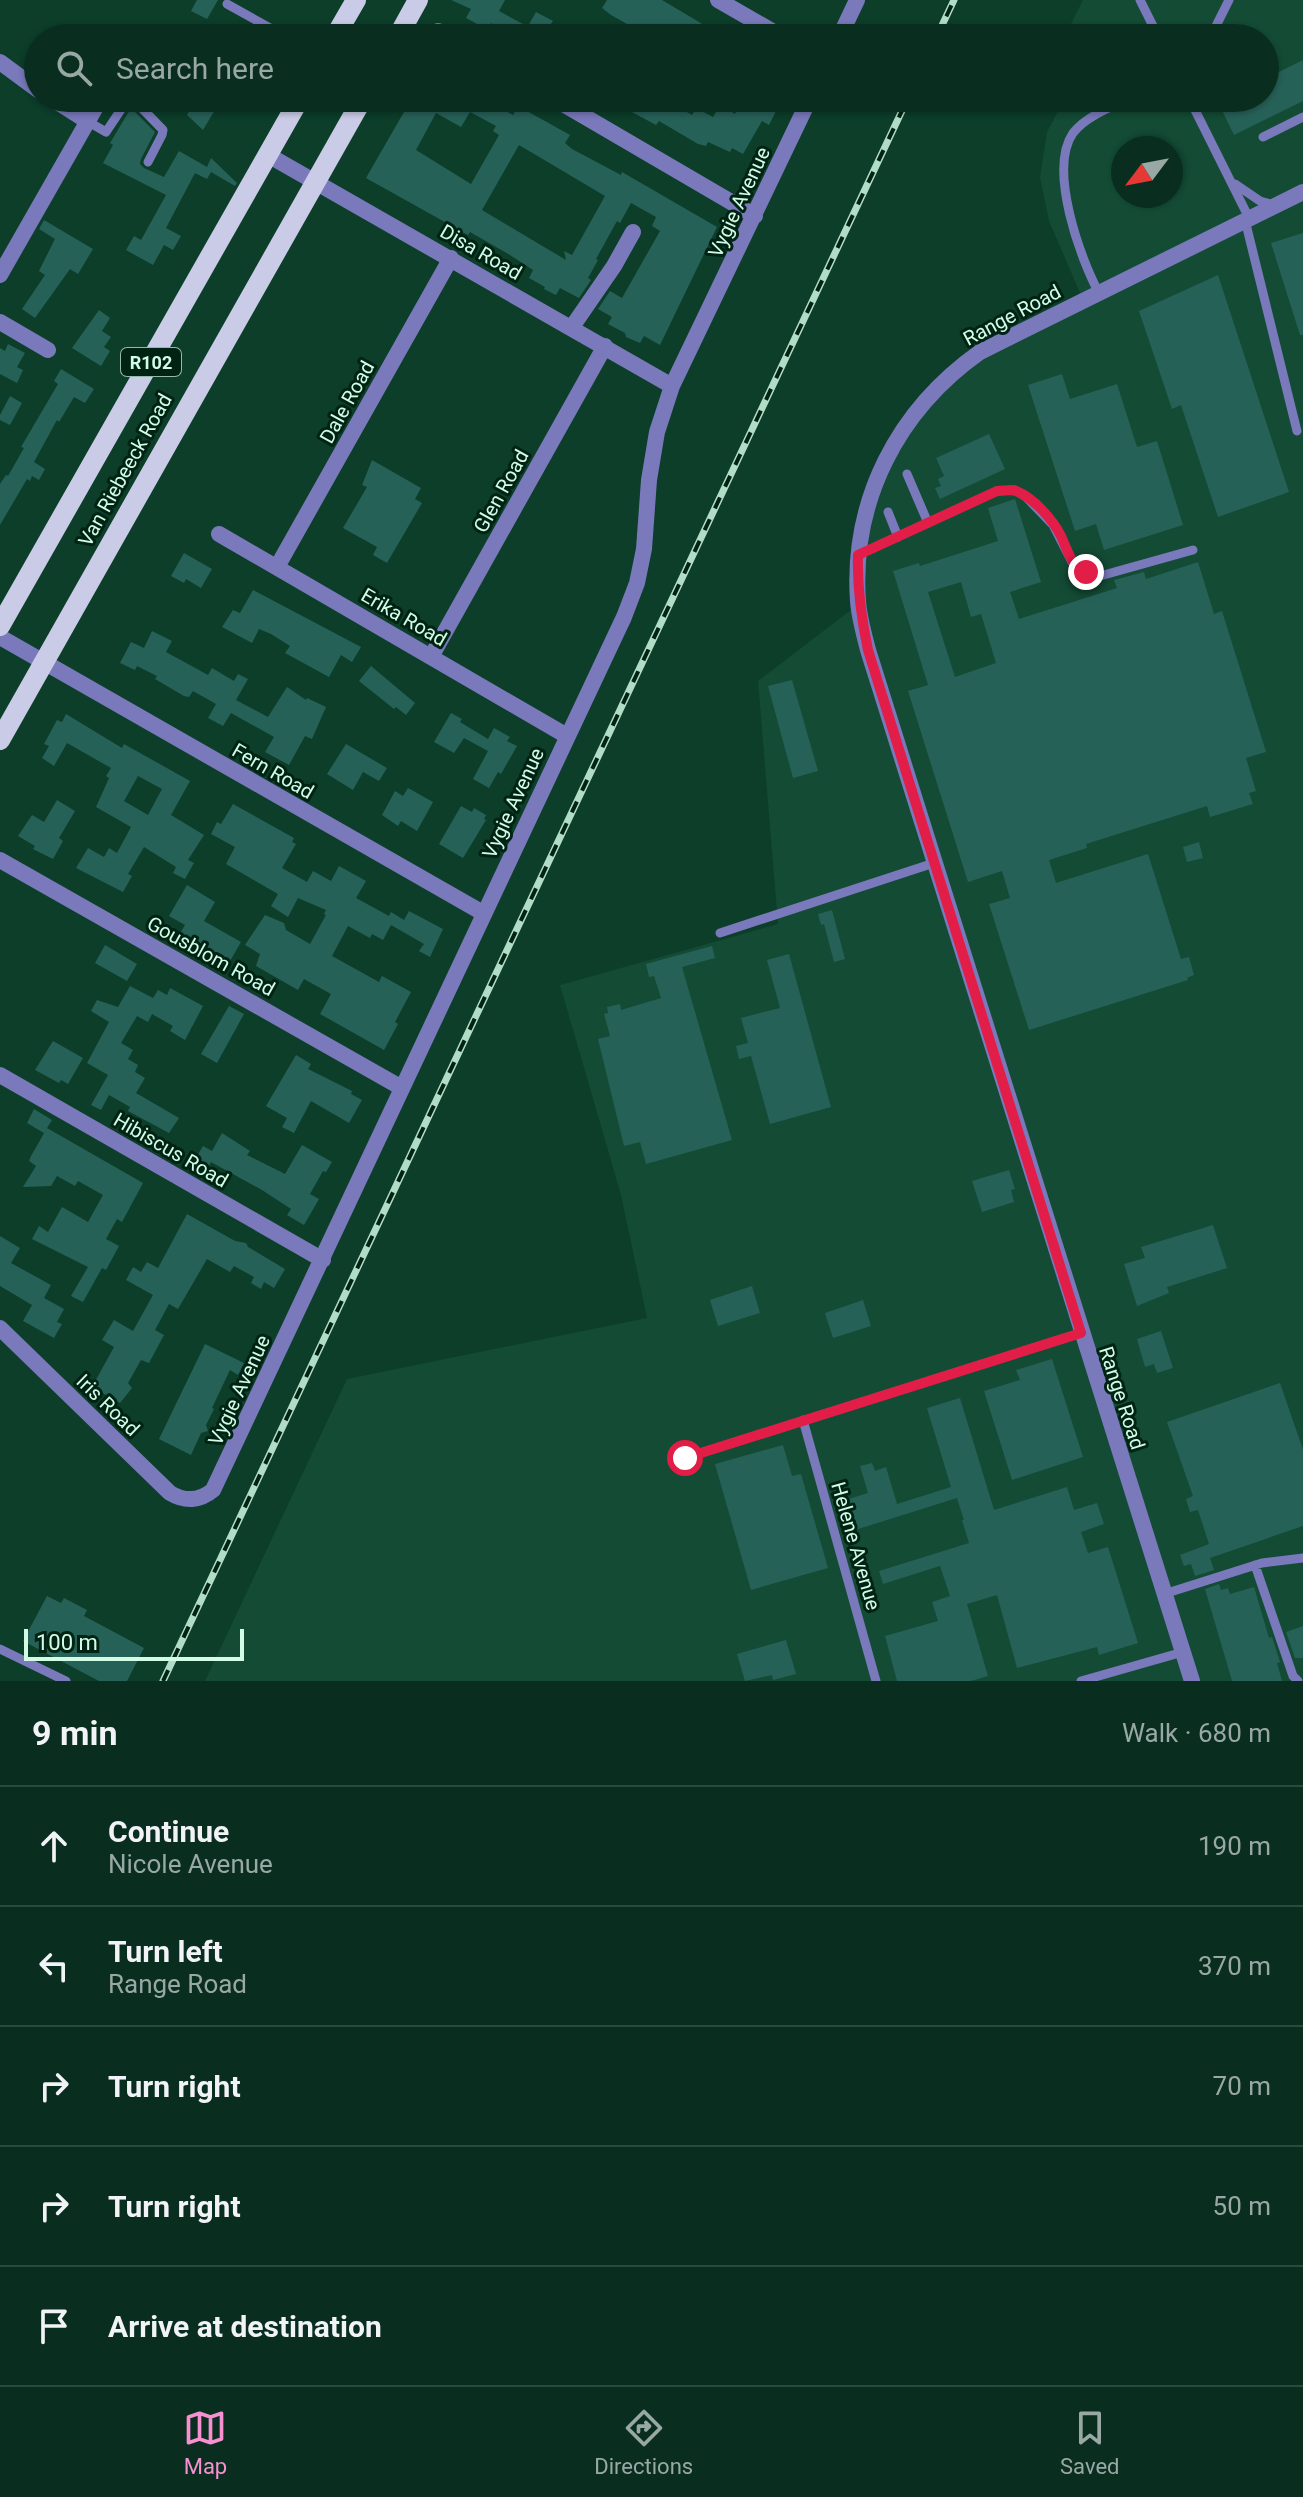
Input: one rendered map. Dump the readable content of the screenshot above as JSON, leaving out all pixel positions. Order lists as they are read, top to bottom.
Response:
{
  "streets": {
    "main road": ["R102", "Van Riebeeck Road"],
    "street": [
      "Vygie Avenue",
      "Disa Road",
      "Range Road",
      "Dale Road",
      "Glen Road",
      "Erika Road",
      "Fern Road",
      "Gousblom Road",
      "Hibiscus Road",
      "Iris Road"
    ],
    "lane": ["Helene Avenue"]
  },
  "crossings": [
    ["Vygie Avenue", "Disa Road"],
    ["Vygie Avenue", "Erika Road"],
    ["Vygie Avenue", "Fern Road"],
    ["Vygie Avenue", "Gousblom Road"],
    ["Vygie Avenue", "Hibiscus Road"],
    ["Vygie Avenue", "Iris Road"],
    ["Disa Road", "Dale Road"],
    ["Disa Road", "Van Riebeeck Road"],
    ["Disa Road", "Glen Road"],
    ["Dale Road", "Erika Road"],
    ["Van Riebeeck Road", "Fern Road"],
    ["Glen Road", "Erika Road"]
  ],
  "scale_bar": "100 m",
  "north": "bottom left",
  "page": {
    "search": "Search here",
    "scale": "100 m",
    "heading": ["9 min", "Walk · 680 m"],
    "list": [
      ["Continue", "Nicole Avenue", "190 m"],
      ["Turn left", "Range Road", "370 m"],
      ["Turn right", "70 m"],
      ["Turn right", "50 m"],
      "Arrive at destination"
    ],
    "nav": ["Map", "Directions", "Saved"]
  }
}
